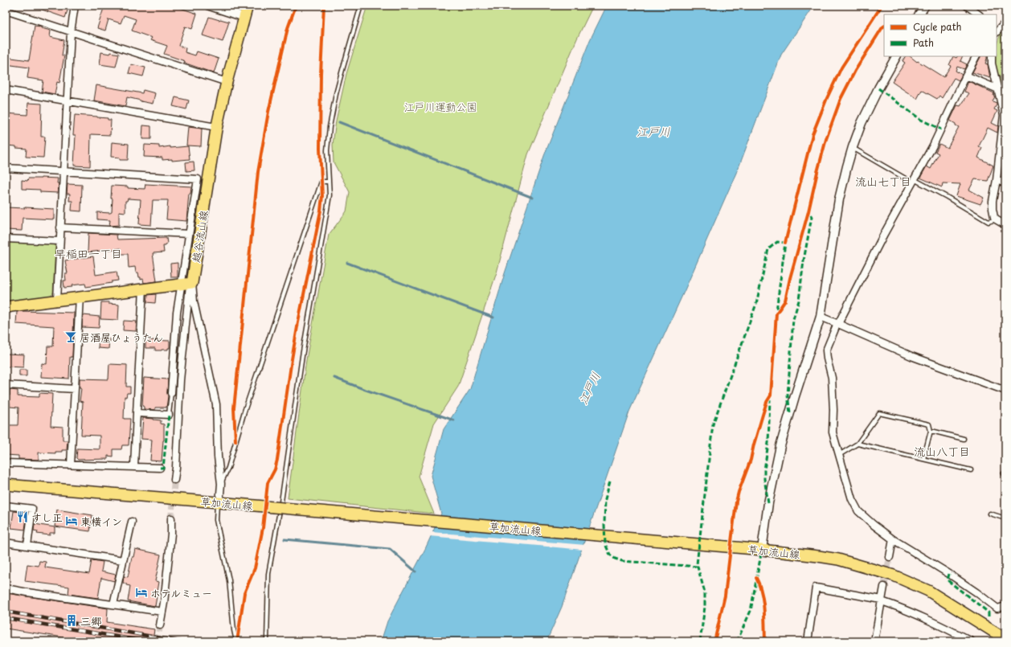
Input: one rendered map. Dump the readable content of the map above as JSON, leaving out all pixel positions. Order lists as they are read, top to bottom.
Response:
{
  "streets": {
    "main road": ["越谷流山線", "草加流山線"]
  },
  "districts": ["流山七丁目", "早稲田一丁目", "流山八丁目"],
  "water": ["江戸川"],
  "parks": ["江戸川運動公園"],
  "places": {
    "bar": ["居酒屋ひょうたん"],
    "restaurant": ["すし正"],
    "hotel": ["東横イン", "ホテルミュー"],
    "building": ["三郷"]
  },
  "legend": ["Cycle path", "Path"]
}
